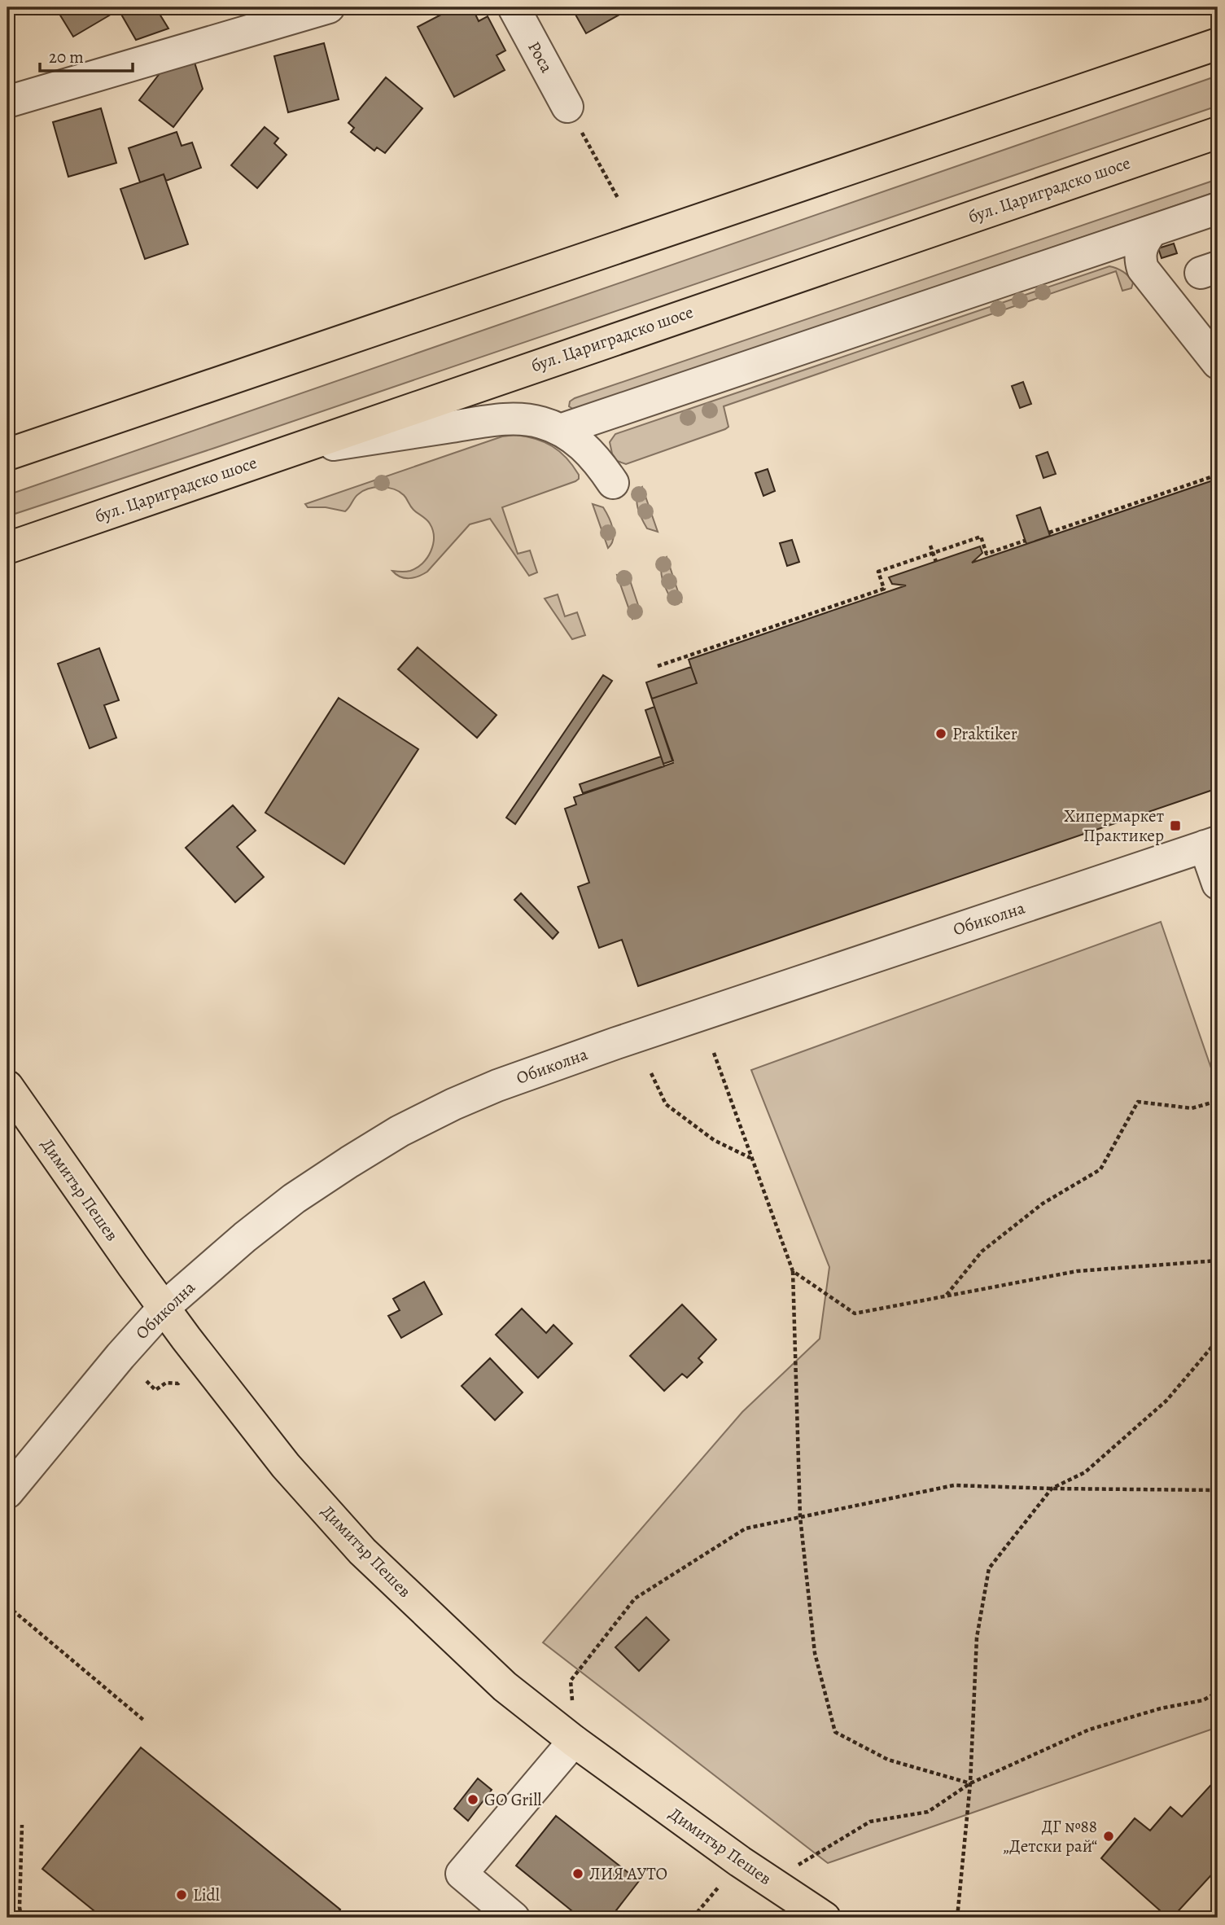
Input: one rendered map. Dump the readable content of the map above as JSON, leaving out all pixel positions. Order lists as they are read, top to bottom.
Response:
{
  "streets": {
    "main road": ["бул. Цариградско шосе", "Димитър Пешев"],
    "street": ["Роса", "Обиколна"]
  },
  "crossings": [
    ["Обиколна", "Димитър Пешев"]
  ],
  "places": {
    "other": [
      "Praktiker",
      "GO Grill",
      "ДГ №88 „Детски рай“",
      "ЛИЯ АУТО",
      "Lidl"
    ],
    "transit": ["Хипермаркет Практикер"]
  },
  "scale_bar": "20 m"
}
